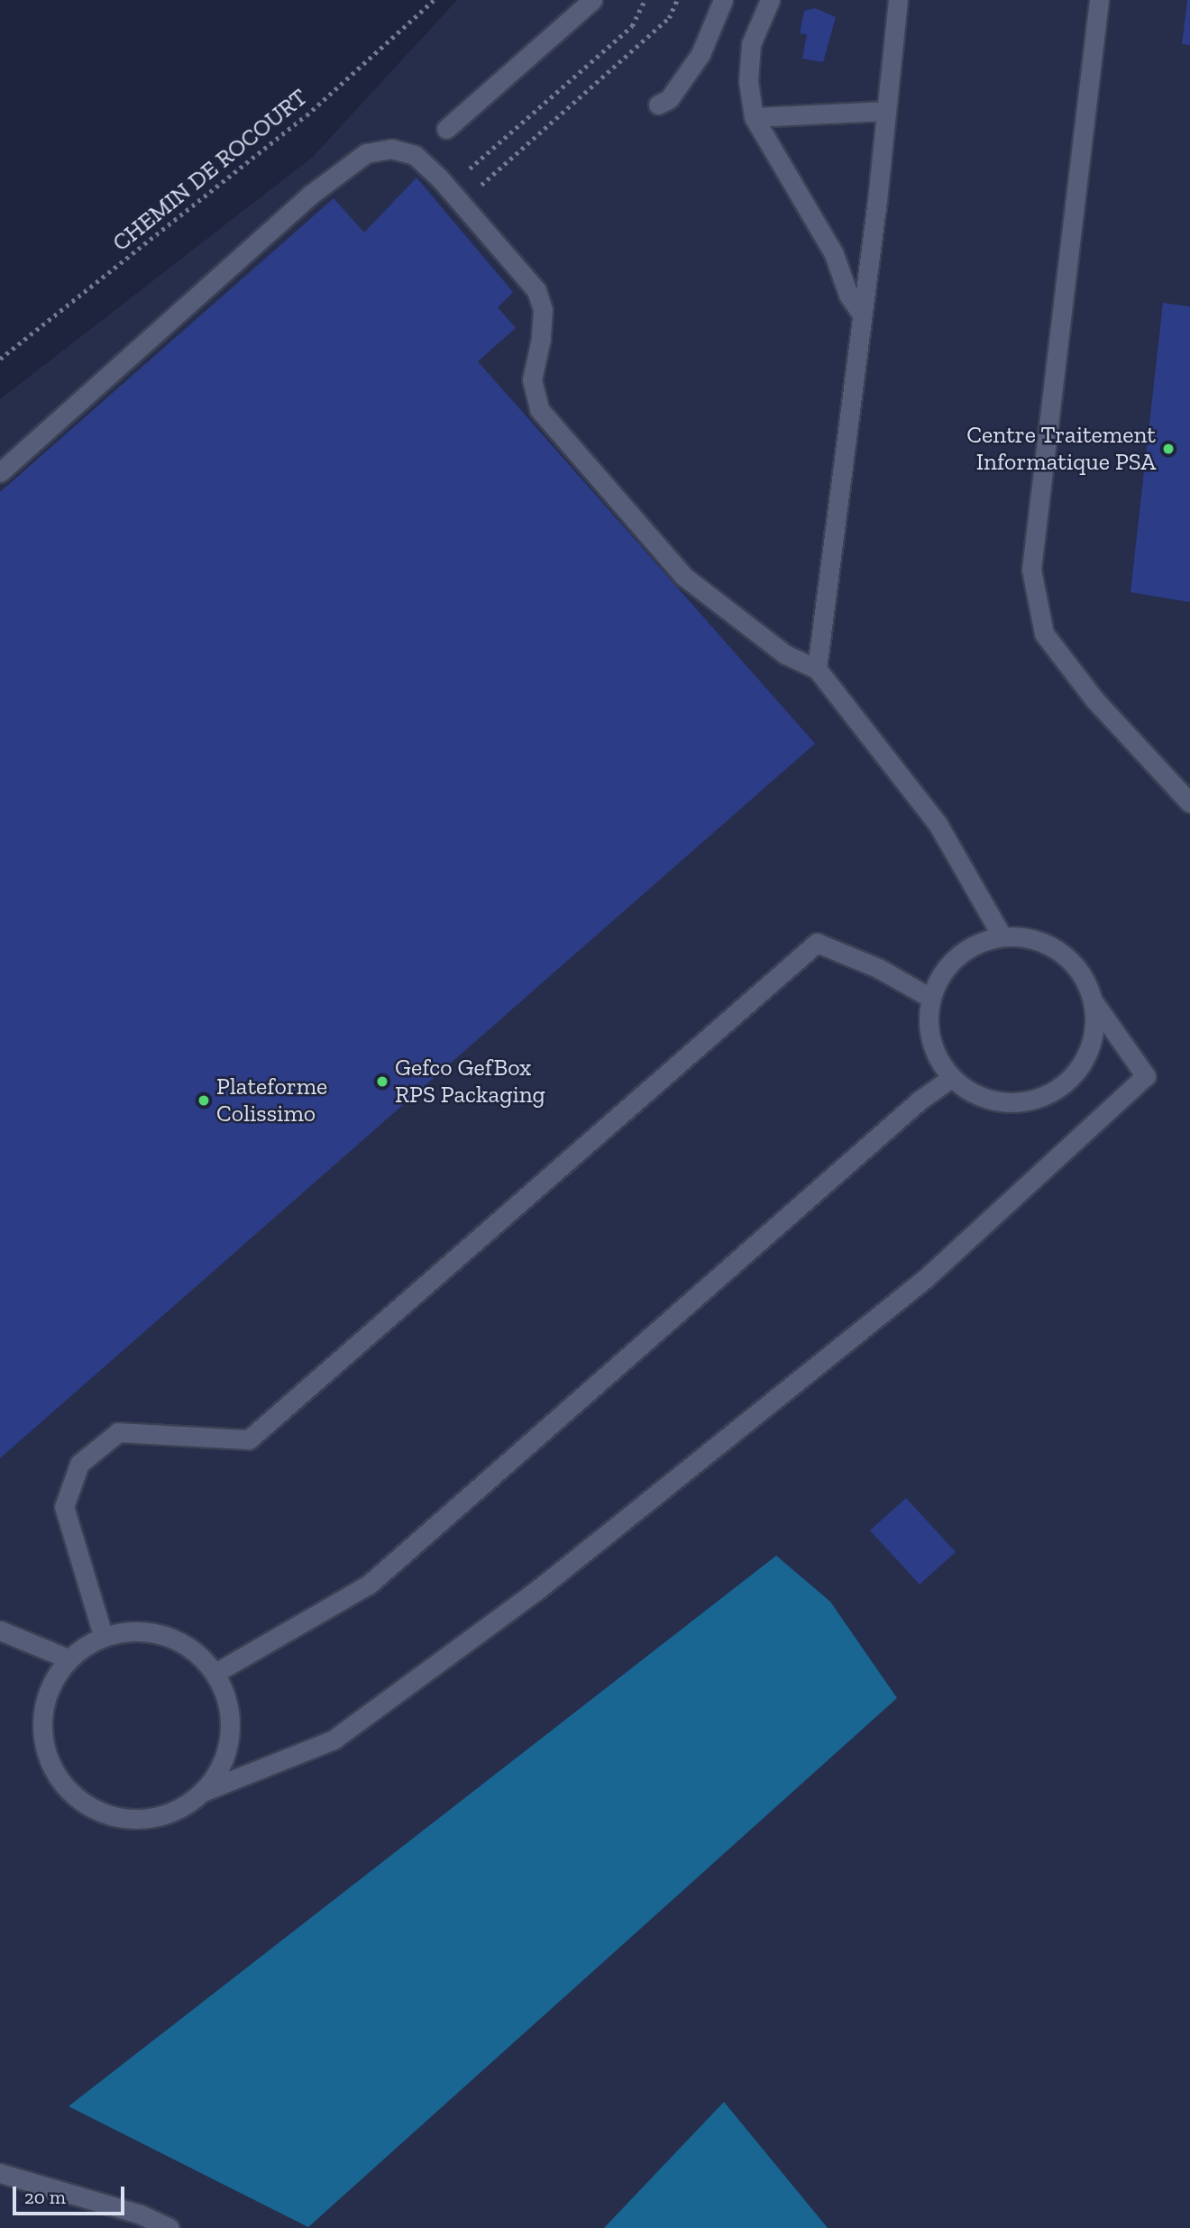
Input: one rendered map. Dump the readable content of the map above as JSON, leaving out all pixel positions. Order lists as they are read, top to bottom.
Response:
{
  "streets": {
    "path": ["CHEMIN DE ROCOURT"]
  },
  "places": ["Centre Traitement Informatique PSA", "Gefco GefBox RPS Packaging", "Plateforme Colissimo"],
  "scale_bar": "20 m"
}
